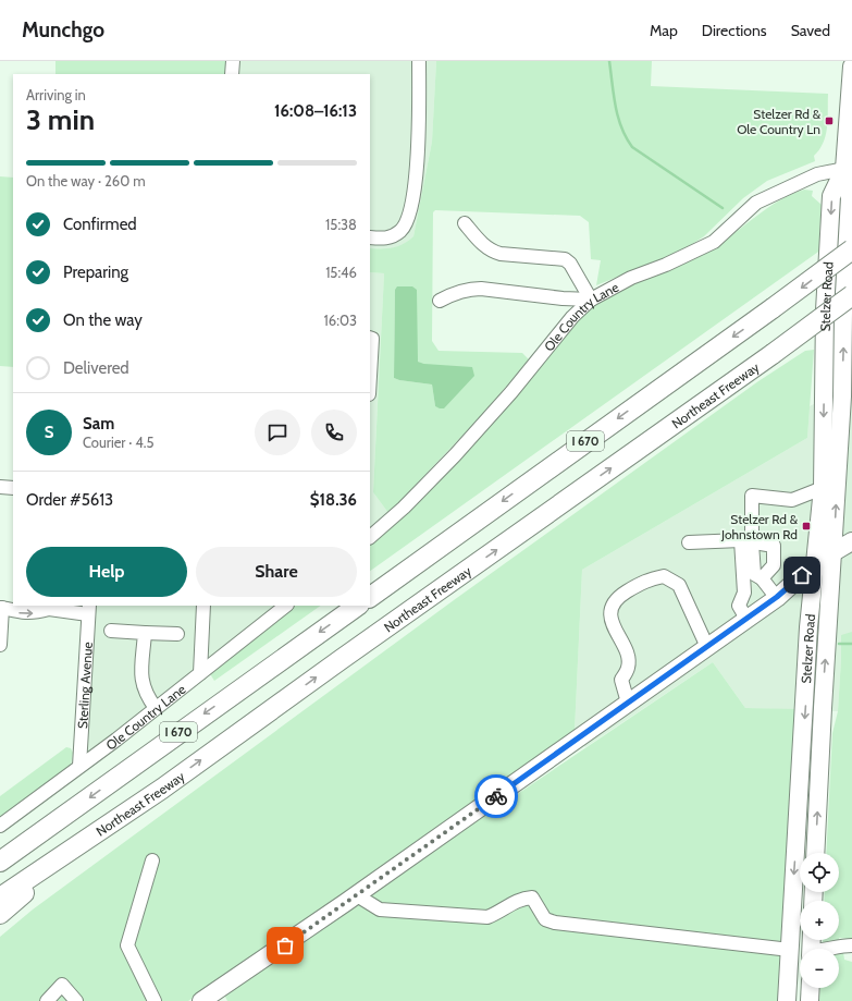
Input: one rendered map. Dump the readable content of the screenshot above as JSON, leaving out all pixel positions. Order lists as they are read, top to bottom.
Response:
{
  "streets": {
    "highway": ["Northeast Freeway", "I 670"],
    "main road": ["Stelzer Road"],
    "street": ["Ole Country Lane", "Sterling Avenue"]
  },
  "crossings": [
    ["Stelzer Road", "Ole Country Lane"],
    ["Ole Country Lane", "Sterling Avenue"]
  ],
  "places": {
    "transit": ["Stelzer Rd & Ole Country Ln", "Stelzer Rd & Johnstown Rd"]
  },
  "page": {
    "header": "Munchgo",
    "nav": ["Map", "Directions", "Saved"],
    "heading": ["3 min", "Arriving in", "16:08–16:13"],
    "panel": [
      "Sam",
      "Courier · 4.5",
      "Order #5613",
      "$18.36"
    ],
    "bar": "On the way · 260 m",
    "list": [
      ["Confirmed", "15:38"],
      ["Preparing", "15:46"],
      ["On the way", "16:03"],
      "Delivered"
    ],
    "round": "S",
    "buttons": ["Help", "Share"],
    "map_buttons": ["+", "−"]
  }
}
